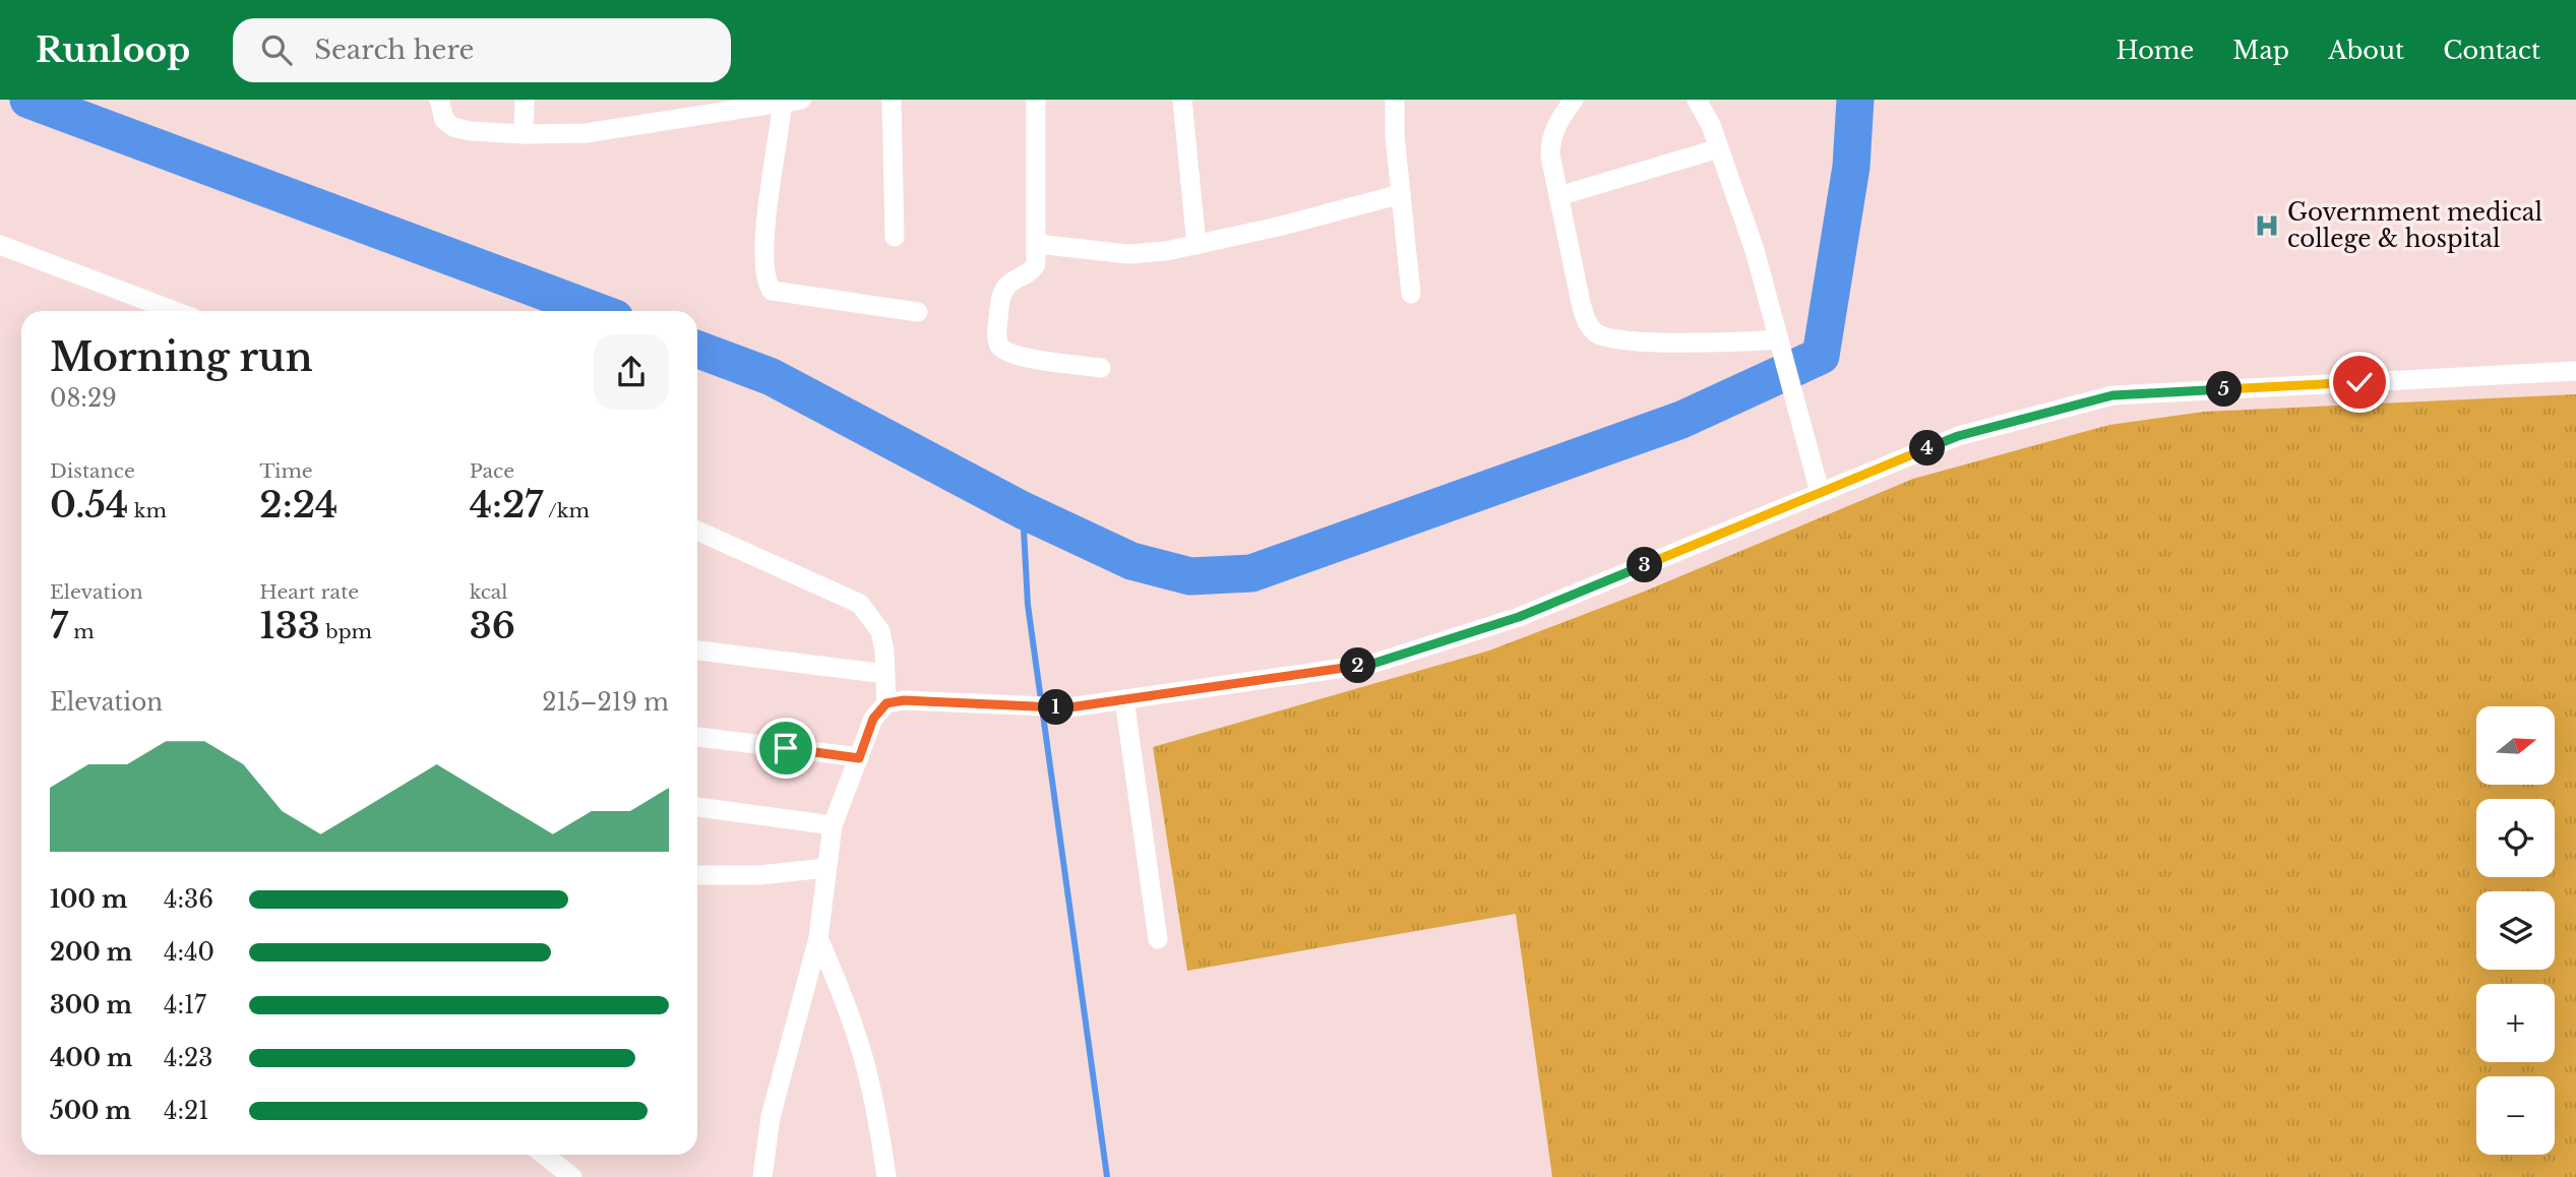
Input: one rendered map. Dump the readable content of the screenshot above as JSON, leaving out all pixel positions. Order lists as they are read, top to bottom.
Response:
{
  "places": {
    "hospital": ["Government medical college & hospital"]
  },
  "north": "right",
  "page": {
    "header": "Runloop",
    "search": "Search here",
    "nav": [
      "Home",
      "Map",
      "About",
      "Contact"
    ],
    "heading": ["Morning run", "08:29"],
    "pins": [
      "5",
      "4",
      "3",
      "2",
      "1"
    ],
    "stats": [
      ["Distance", "0.54 km"],
      ["Time", "2:24"],
      ["Pace", "4:27 /km"],
      ["Elevation", "7 m"],
      ["Heart rate", "133 bpm"],
      ["kcal", "36"]
    ],
    "chart": ["Elevation", "215–219 m"],
    "map_buttons": ["+", "−"],
    "list": [
      {
        "name": "100 m",
        "note": "4:36"
      },
      {
        "name": "200 m",
        "note": "4:40"
      },
      {
        "name": "300 m",
        "note": "4:17"
      },
      {
        "name": "400 m",
        "note": "4:23"
      },
      {
        "name": "500 m",
        "note": "4:21"
      }
    ]
  }
}
